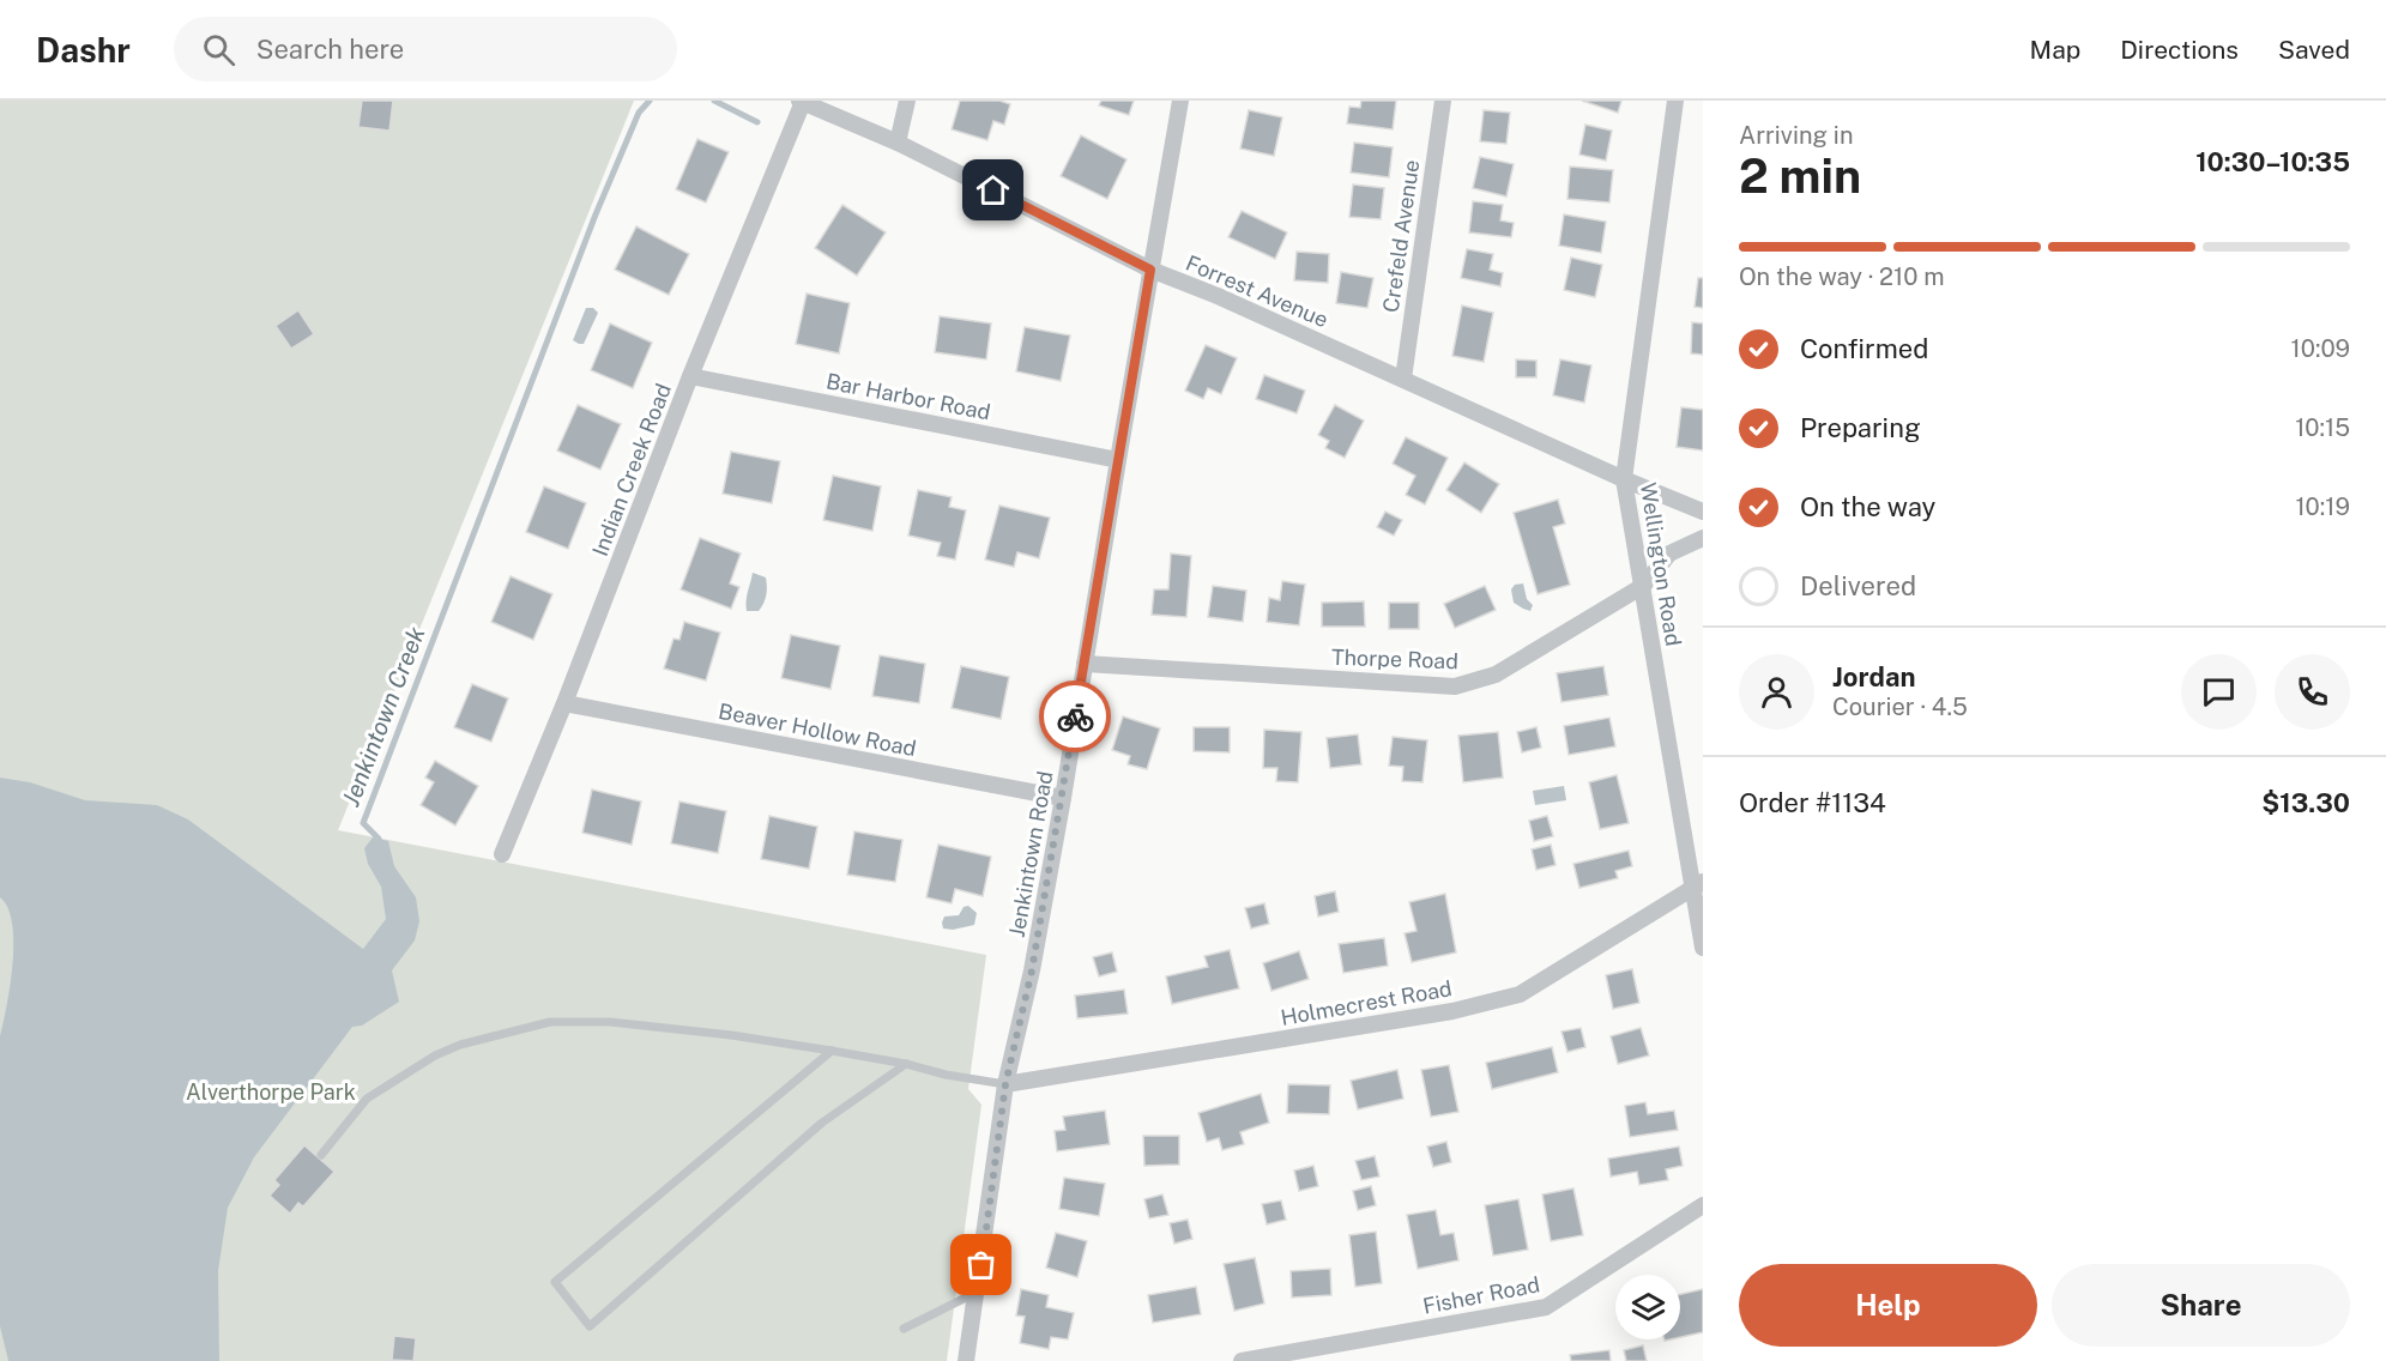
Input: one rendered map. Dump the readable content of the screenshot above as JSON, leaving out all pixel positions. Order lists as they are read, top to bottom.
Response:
{
  "streets": {
    "street": [
      "Crefeld Avenue",
      "Forrest Avenue",
      "Bar Harbor Road",
      "Indian Creek Road",
      "Wellington Road",
      "Thorpe Road",
      "Beaver Hollow Road",
      "Jenkintown Road",
      "Holmecrest Road",
      "Fisher Road"
    ]
  },
  "crossings": [
    ["Crefeld Avenue", "Forrest Avenue"],
    ["Forrest Avenue", "Indian Creek Road"],
    ["Forrest Avenue", "Wellington Road"],
    ["Forrest Avenue", "Jenkintown Road"],
    ["Bar Harbor Road", "Indian Creek Road"],
    ["Bar Harbor Road", "Jenkintown Road"],
    ["Indian Creek Road", "Beaver Hollow Road"],
    ["Wellington Road", "Thorpe Road"],
    ["Wellington Road", "Holmecrest Road"],
    ["Thorpe Road", "Jenkintown Road"],
    ["Beaver Hollow Road", "Jenkintown Road"],
    ["Jenkintown Road", "Holmecrest Road"]
  ],
  "water": ["Jenkintown Creek"],
  "parks": ["Alverthorpe Park"],
  "page": {
    "header": "Dashr",
    "search": "Search here",
    "nav": ["Map", "Directions", "Saved"],
    "heading": ["2 min", "Arriving in", "10:30–10:35"],
    "panel": [
      "Jordan",
      "Courier · 4.5",
      "Order #1134",
      "$13.30"
    ],
    "bar": "On the way · 210 m",
    "list": [
      ["Confirmed", "10:09"],
      ["Preparing", "10:15"],
      ["On the way", "10:19"],
      "Delivered"
    ],
    "buttons": ["Help", "Share"]
  }
}
